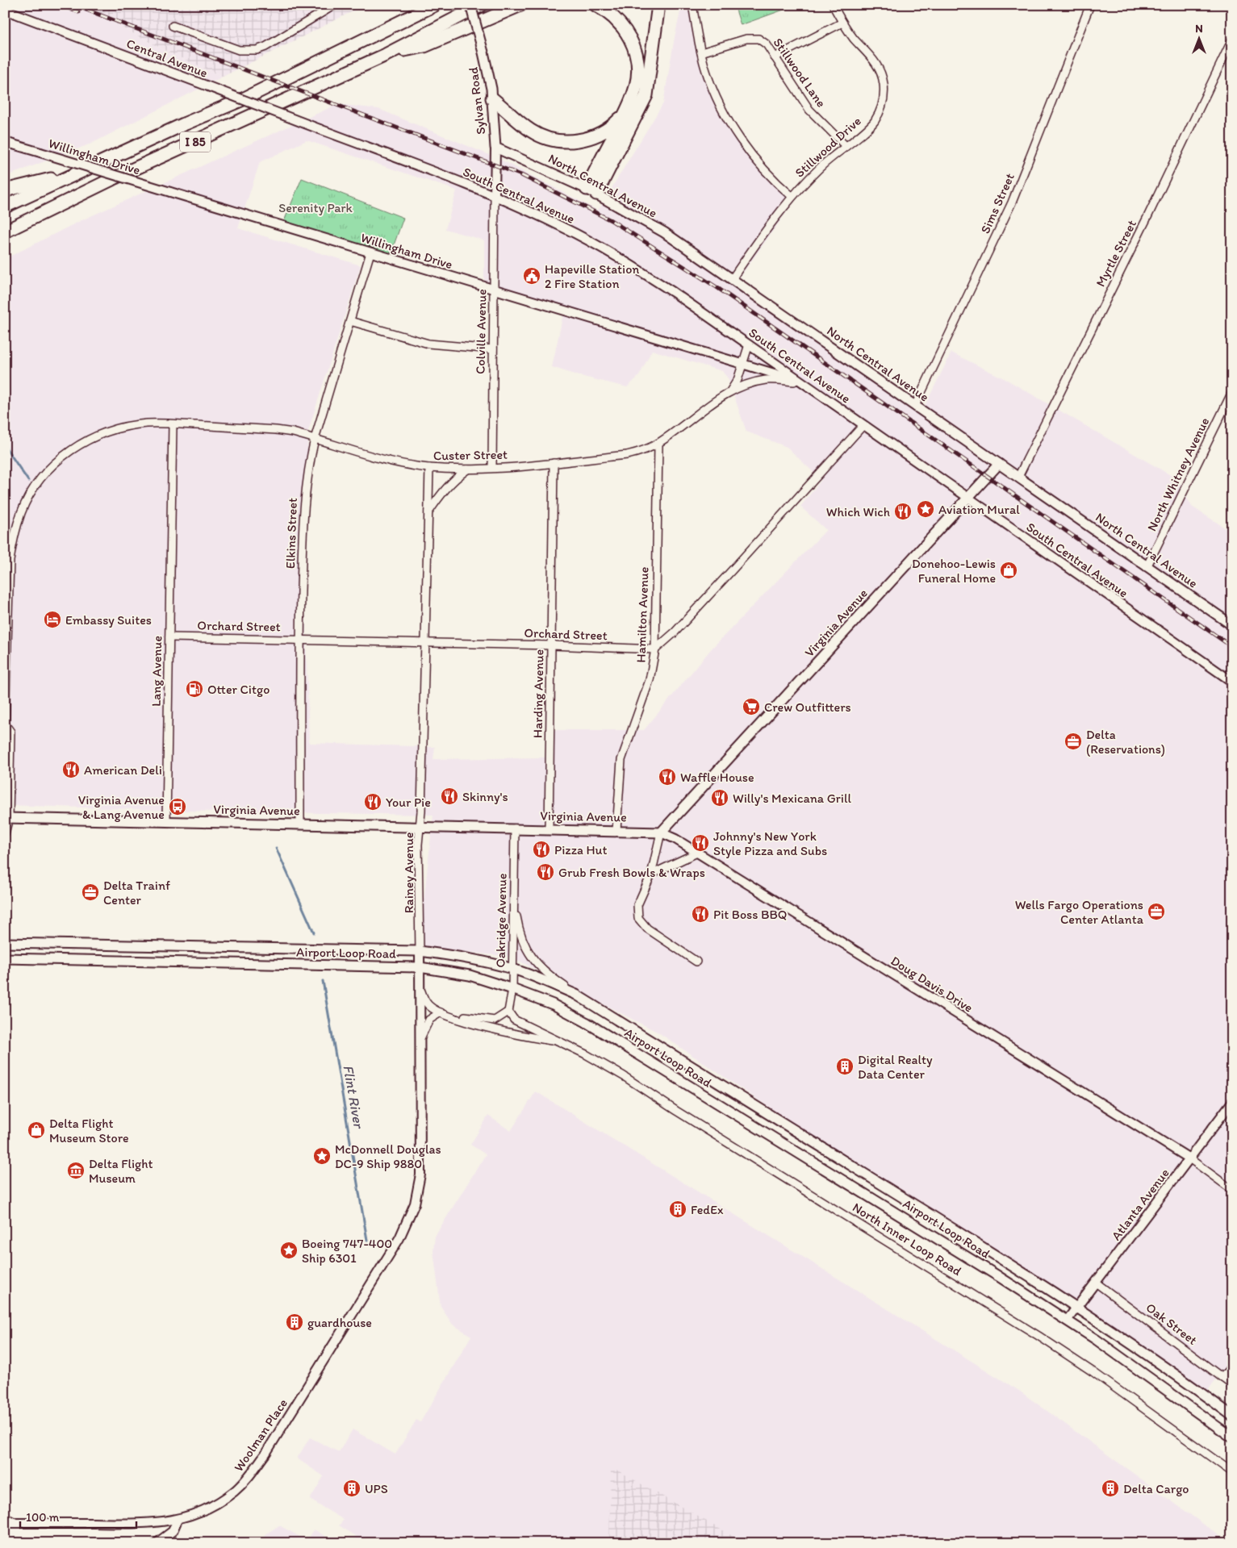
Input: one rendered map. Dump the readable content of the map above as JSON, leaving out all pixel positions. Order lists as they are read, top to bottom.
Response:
{
  "streets": {
    "highway": ["I 85"],
    "main road": [
      "Sylvan Road",
      "North Central Avenue",
      "Virginia Avenue",
      "Airport Loop Road"
    ],
    "street": [
      "Central Avenue",
      "Stillwood Lane",
      "Stillwood Drive",
      "Willingham Drive",
      "South Central Avenue",
      "Sims Street",
      "Myrtle Street",
      "Colville Avenue",
      "Custer Street",
      "North Whitney Avenue",
      "Elkins Street",
      "Hamilton Avenue",
      "Orchard Street",
      "Lang Avenue",
      "Harding Avenue",
      "Rainey Avenue",
      "Oakridge Avenue",
      "Doug Davis Drive",
      "Atlanta Avenue",
      "North Inner Loop Road",
      "Oak Street",
      "Woolman Place"
    ]
  },
  "crossings": [
    ["Central Avenue", "South Central Avenue"],
    ["Stillwood Lane", "Stillwood Drive"],
    ["Sylvan Road", "North Central Avenue"],
    ["Sylvan Road", "South Central Avenue"],
    ["Sylvan Road", "Colville Avenue"],
    ["Stillwood Drive", "North Central Avenue"],
    ["Willingham Drive", "South Central Avenue"],
    ["Willingham Drive", "Colville Avenue"],
    ["Willingham Drive", "Custer Street"],
    ["Willingham Drive", "Elkins Street"],
    ["North Central Avenue", "Sims Street"],
    ["North Central Avenue", "Myrtle Street"],
    ["North Central Avenue", "North Whitney Avenue"],
    ["North Central Avenue", "Virginia Avenue"],
    ["South Central Avenue", "Colville Avenue"],
    ["South Central Avenue", "Custer Street"],
    ["South Central Avenue", "Virginia Avenue"],
    ["Colville Avenue", "Custer Street"],
    ["Custer Street", "Elkins Street"],
    ["Custer Street", "Hamilton Avenue"],
    ["Custer Street", "Virginia Avenue"],
    ["Custer Street", "Lang Avenue"],
    ["Custer Street", "Harding Avenue"],
    ["Custer Street", "Rainey Avenue"],
    ["Elkins Street", "Virginia Avenue"],
    ["Elkins Street", "Orchard Street"],
    ["Hamilton Avenue", "Virginia Avenue"],
    ["Hamilton Avenue", "Orchard Street"],
    ["Virginia Avenue", "Lang Avenue"],
    ["Virginia Avenue", "Harding Avenue"],
    ["Virginia Avenue", "Rainey Avenue"],
    ["Virginia Avenue", "Oakridge Avenue"],
    ["Virginia Avenue", "Doug Davis Drive"],
    ["Orchard Street", "Lang Avenue"],
    ["Orchard Street", "Harding Avenue"],
    ["Orchard Street", "Rainey Avenue"],
    ["Rainey Avenue", "Airport Loop Road"],
    ["Rainey Avenue", "North Inner Loop Road"],
    ["Rainey Avenue", "Woolman Place"],
    ["Oakridge Avenue", "Airport Loop Road"],
    ["Oakridge Avenue", "North Inner Loop Road"],
    ["Airport Loop Road", "Atlanta Avenue"],
    ["Doug Davis Drive", "Atlanta Avenue"],
    ["Atlanta Avenue", "Oak Street"]
  ],
  "water": ["Flint River"],
  "parks": ["Serenity Park"],
  "places": {
    "public building": ["Hapeville Station 2 Fire Station"],
    "place": ["Aviation Mural", "McDonnell Douglas DC-9 Ship 9880", "Boeing 747-400 Ship 6301"],
    "restaurant": [
      "Which Wich",
      "American Deli",
      "Waffle House",
      "Skinny's",
      "Willy's Mexicana Grill",
      "Your Pie",
      "Johnny's New York Style Pizza and Subs",
      "Pizza Hut",
      "Grub Fresh Bowls & Wraps",
      "Pit Boss BBQ"
    ],
    "shop": ["Donehoo-Lewis Funeral Home", "Delta Flight Museum Store"],
    "hotel": ["Embassy Suites"],
    "fuel station": ["Otter Citgo"],
    "supermarket": ["Crew Outfitters"],
    "office": ["Delta (Reservations)", "Delta Trainf Center", "Wells Fargo Operations Center Atlanta"],
    "bus stop": ["Virginia Avenue & Lang Avenue"],
    "building": [
      "Digital Realty Data Center",
      "FedEx",
      "guardhouse",
      "UPS",
      "Delta Cargo"
    ],
    "museum": ["Delta Flight Museum"]
  },
  "scale_bar": "100 m",
  "north": "top"
}
